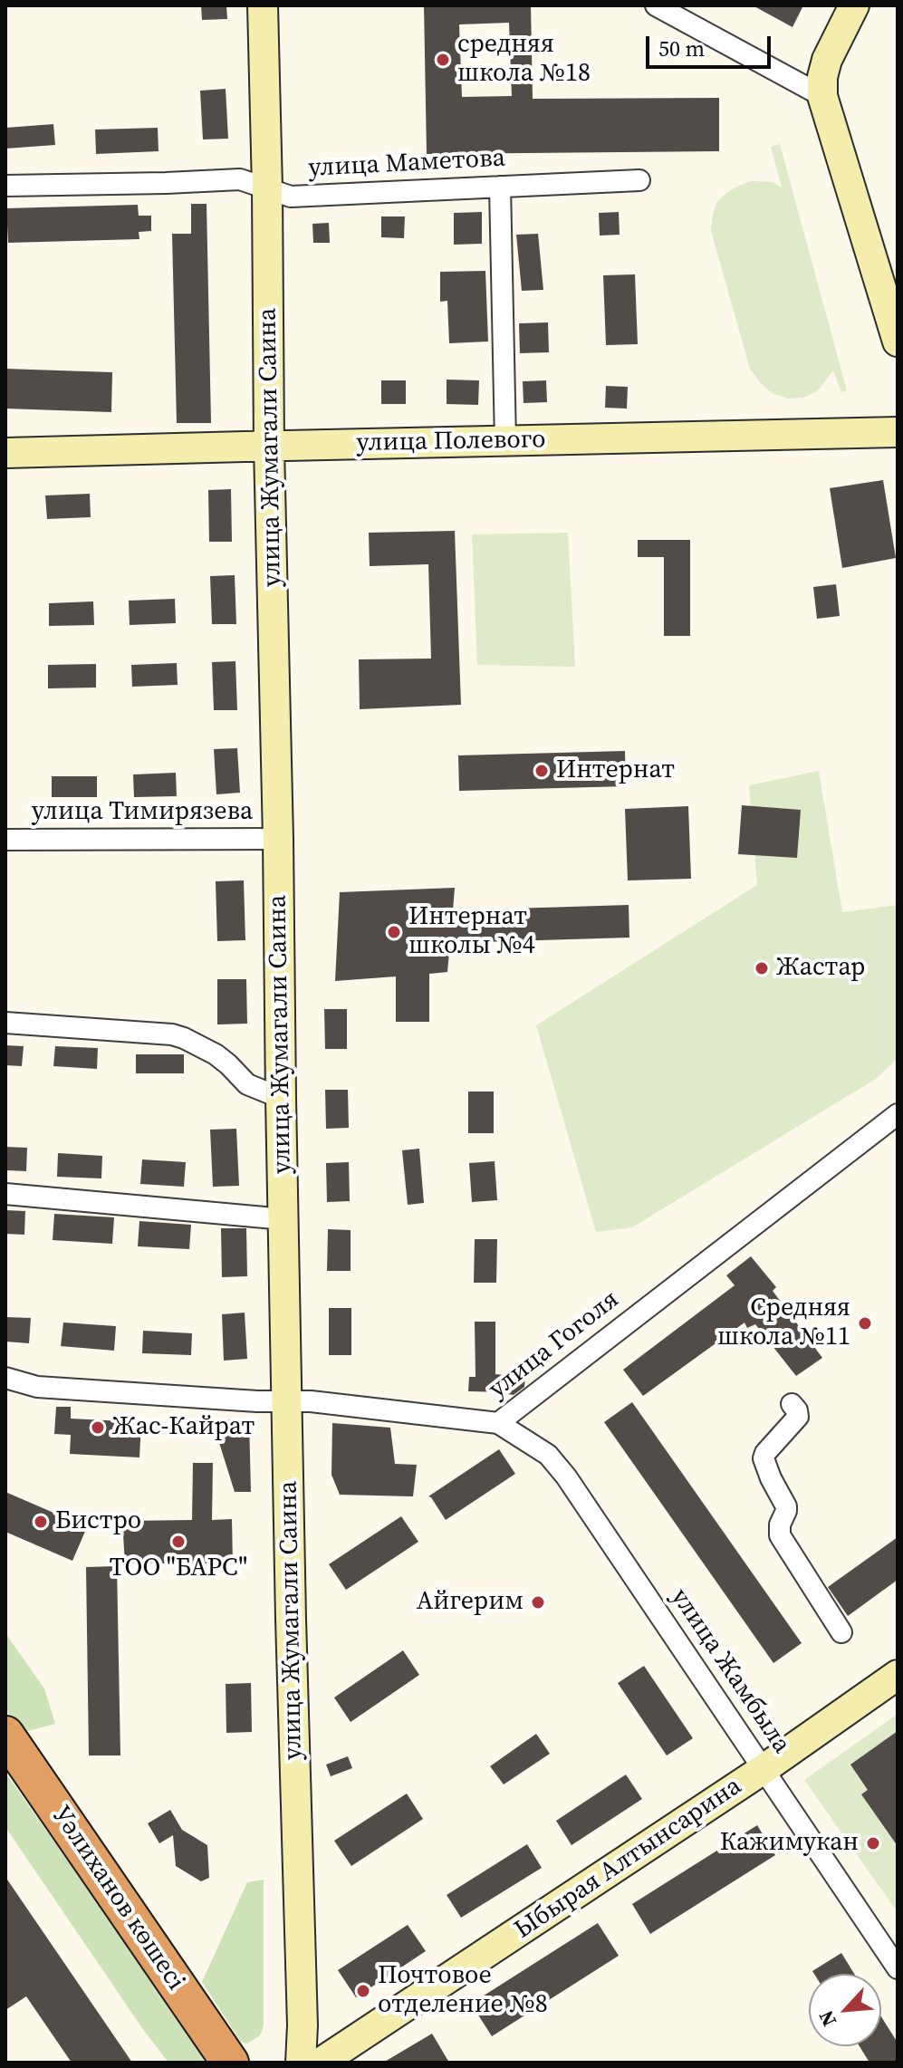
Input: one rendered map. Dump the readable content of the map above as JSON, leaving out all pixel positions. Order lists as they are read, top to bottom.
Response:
{
  "streets": {
    "highway": ["Уәлиханов көшесі"],
    "street": [
      "улица Маметова",
      "улица Полевого",
      "улица Жумагали Саина",
      "улица Тимирязева",
      "улица Гоголя",
      "улица Жамбыла",
      "Ыбырая Алтынсарина"
    ]
  },
  "crossings": [
    ["улица Маметова", "улица Жумагали Саина"],
    ["улица Полевого", "улица Жумагали Саина"],
    ["улица Жумагали Саина", "улица Тимирязева"],
    ["улица Жумагали Саина", "улица Гоголя"],
    ["улица Гоголя", "улица Жамбыла"],
    ["улица Жамбыла", "Ыбырая Алтынсарина"]
  ],
  "places": [
    "средняя школа №18",
    "Интернат",
    "Интернат школы №4",
    "Жастар",
    "Средняя школа №11",
    "Жас-Кайрат",
    "Бистро",
    "ТОО \"БАРС\"",
    "Айгерим",
    "Кажимукан",
    "Почтовое отделение №8"
  ],
  "scale_bar": "50 m",
  "north": "bottom left"
}
